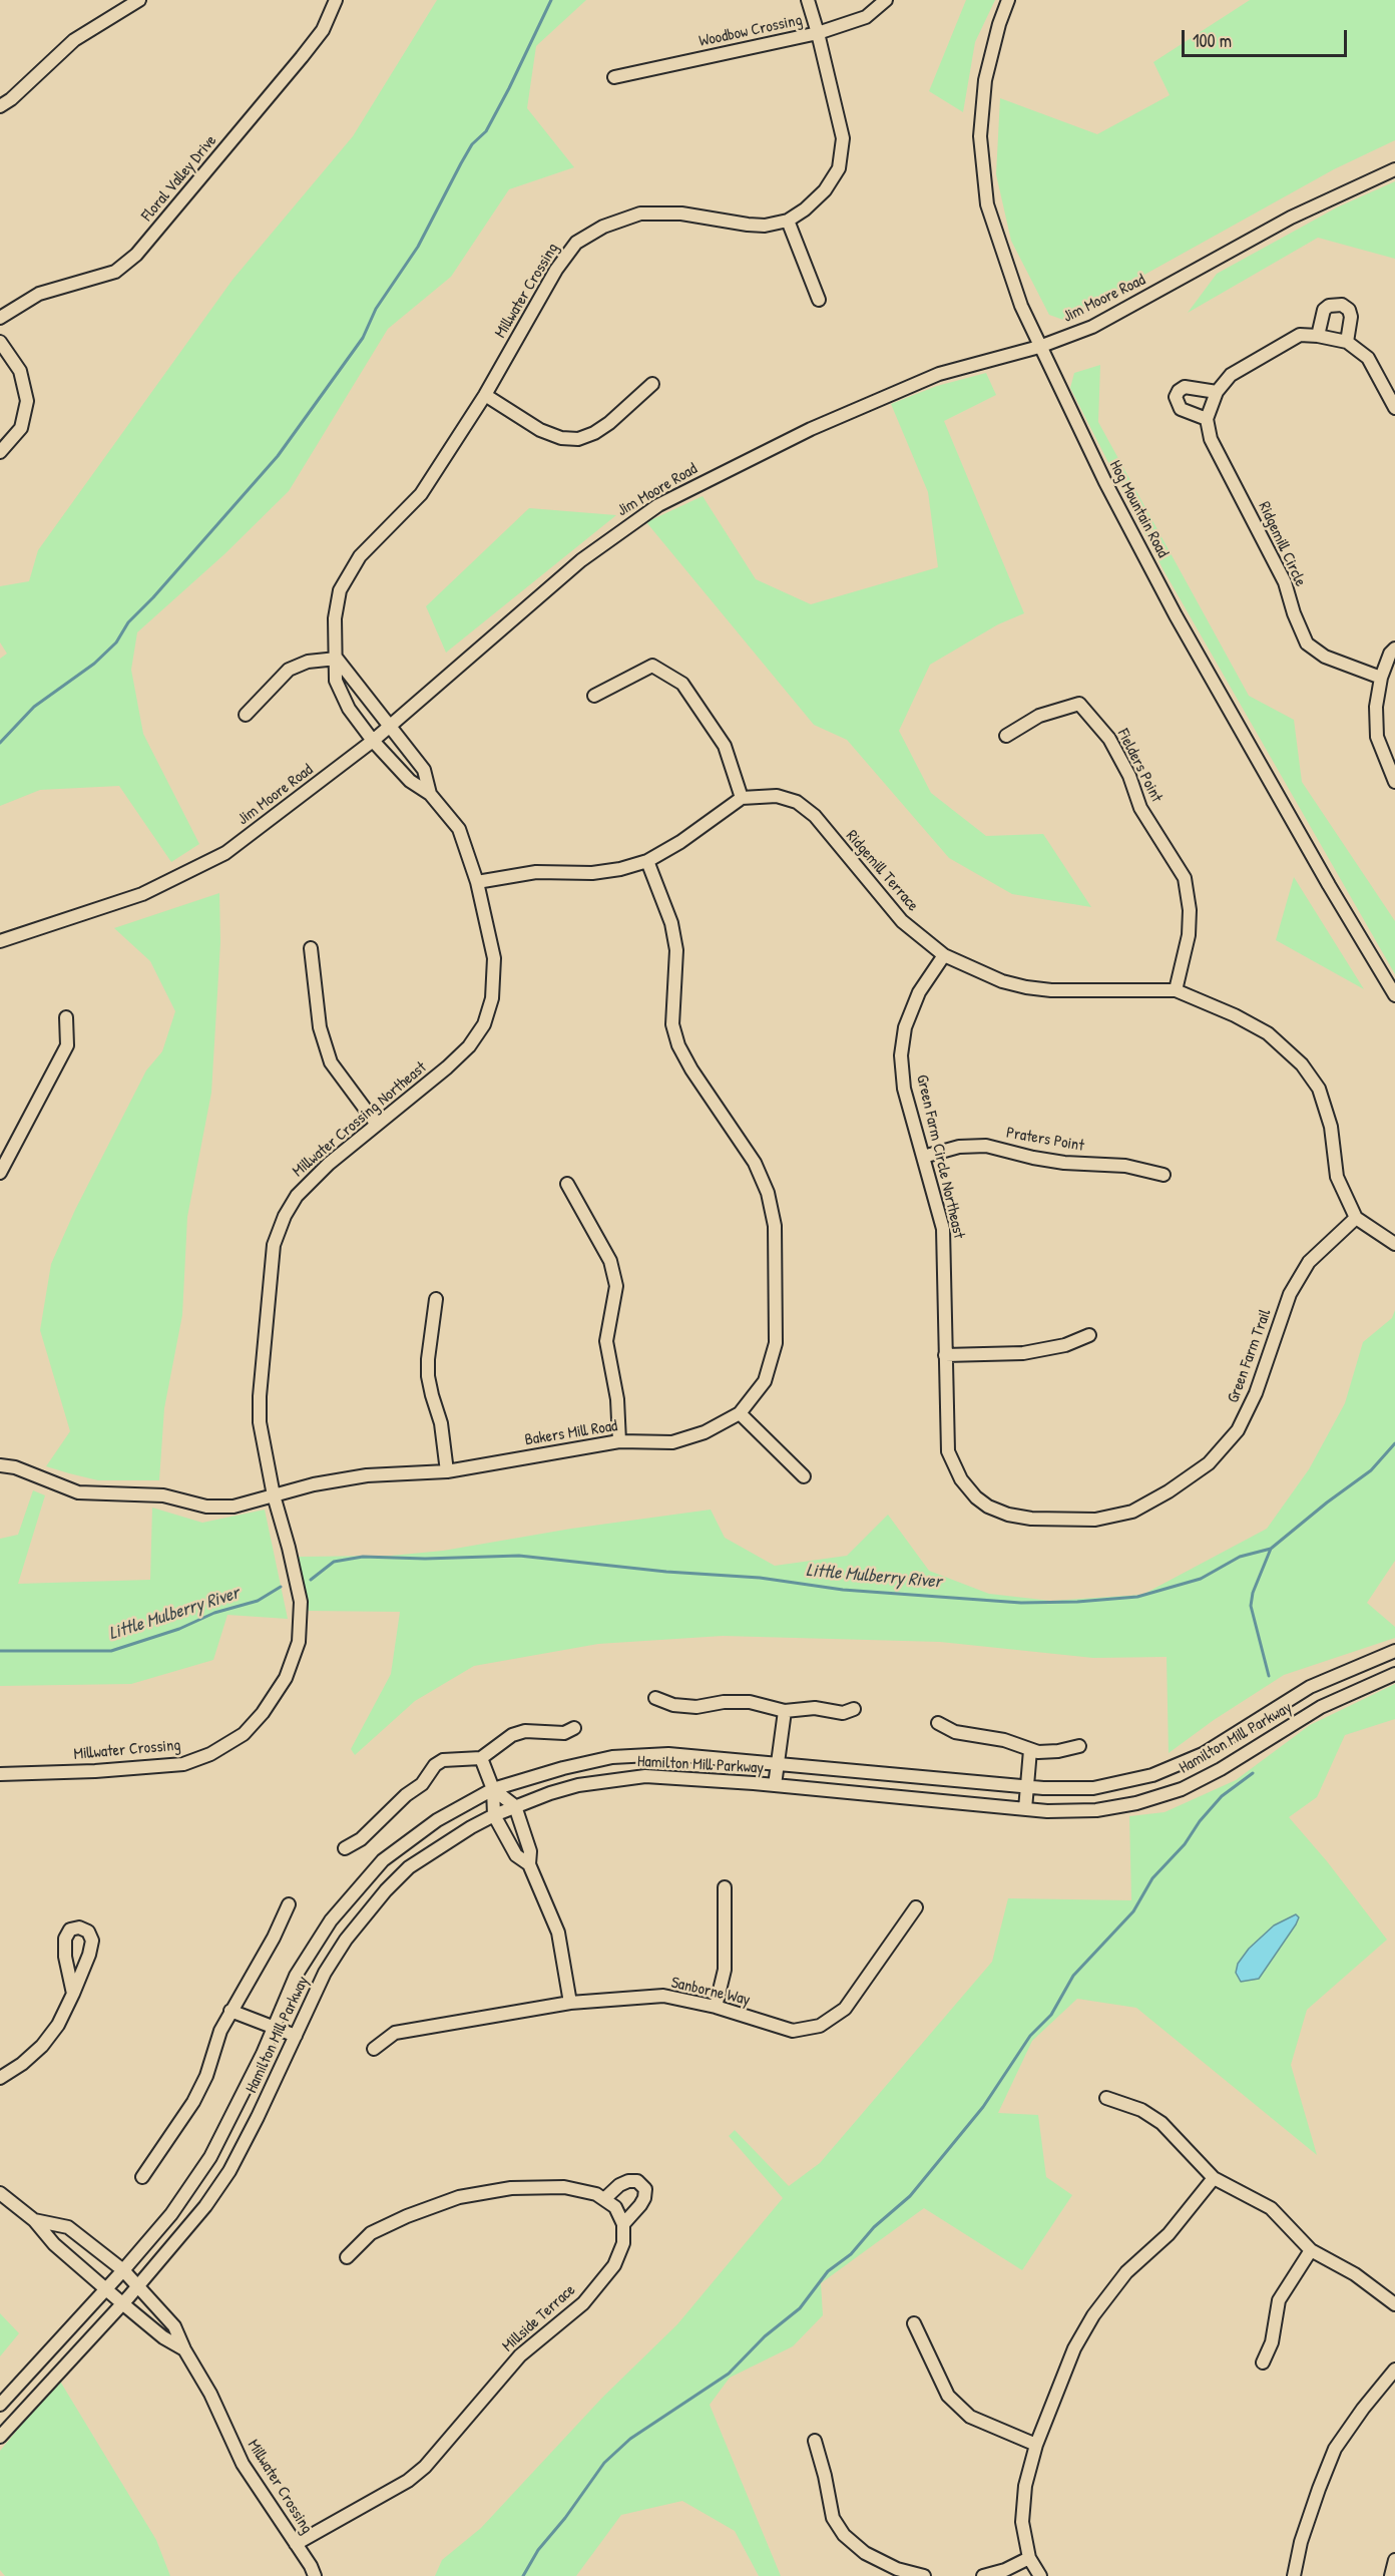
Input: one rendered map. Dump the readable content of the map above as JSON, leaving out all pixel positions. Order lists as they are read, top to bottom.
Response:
{
  "streets": {
    "street": [
      "Woodbow Crossing",
      "Floral Valley Drive",
      "Millwater Crossing",
      "Jim Moore Road",
      "Hog Mountain Road",
      "Ridgemill Circle",
      "Fielders Point",
      "Ridgemill Terrace",
      "Millwater Crossing Northeast",
      "Praters Point",
      "Green Farm Circle Northeast",
      "Green Farm Trail",
      "Bakers Mill Road",
      "Hamilton Mill Parkway",
      "Sanborne Way",
      "Millside Terrace"
    ]
  },
  "crossings": [
    ["Woodbow Crossing", "Millwater Crossing"],
    ["Millwater Crossing", "Jim Moore Road"],
    ["Millwater Crossing", "Millwater Crossing Northeast"],
    ["Millwater Crossing", "Bakers Mill Road"],
    ["Millwater Crossing", "Hamilton Mill Parkway"],
    ["Millwater Crossing", "Millside Terrace"],
    ["Jim Moore Road", "Hog Mountain Road"],
    ["Jim Moore Road", "Millwater Crossing Northeast"],
    ["Fielders Point", "Ridgemill Terrace"],
    ["Ridgemill Terrace", "Green Farm Circle Northeast"],
    ["Ridgemill Terrace", "Green Farm Trail"],
    ["Millwater Crossing Northeast", "Bakers Mill Road"],
    ["Praters Point", "Green Farm Circle Northeast"],
    ["Green Farm Circle Northeast", "Green Farm Trail"]
  ],
  "water": ["Little Mulberry River"],
  "scale_bar": "100 m"
}
